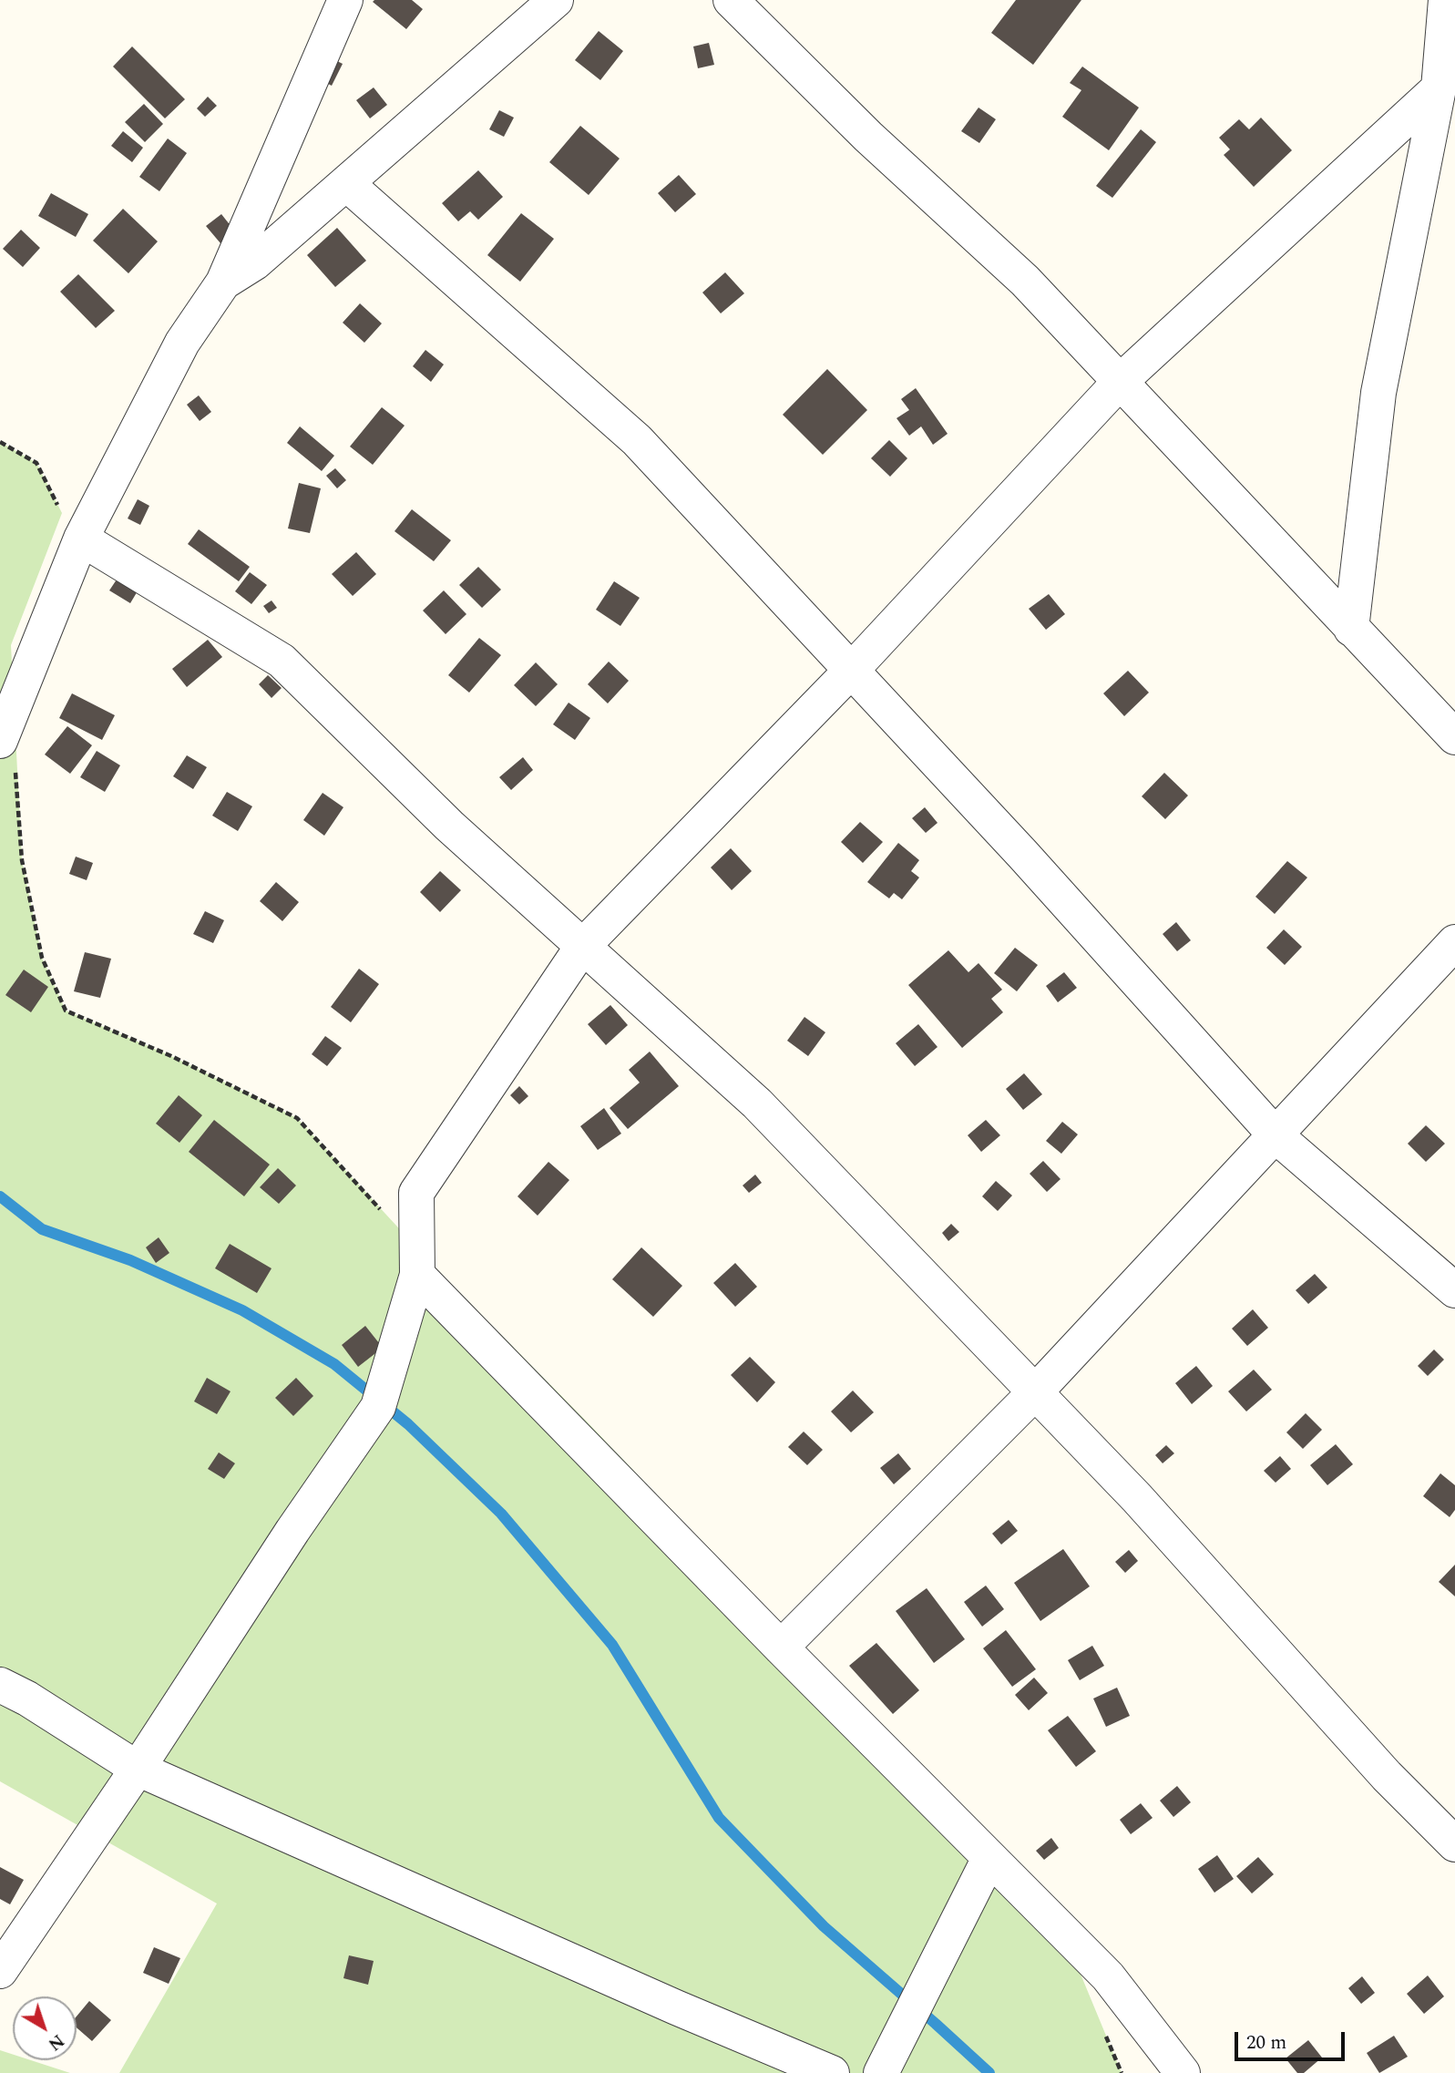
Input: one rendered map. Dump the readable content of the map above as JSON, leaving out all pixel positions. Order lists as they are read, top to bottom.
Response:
{
  "scale_bar": "20 m",
  "north": "bottom right"
}
